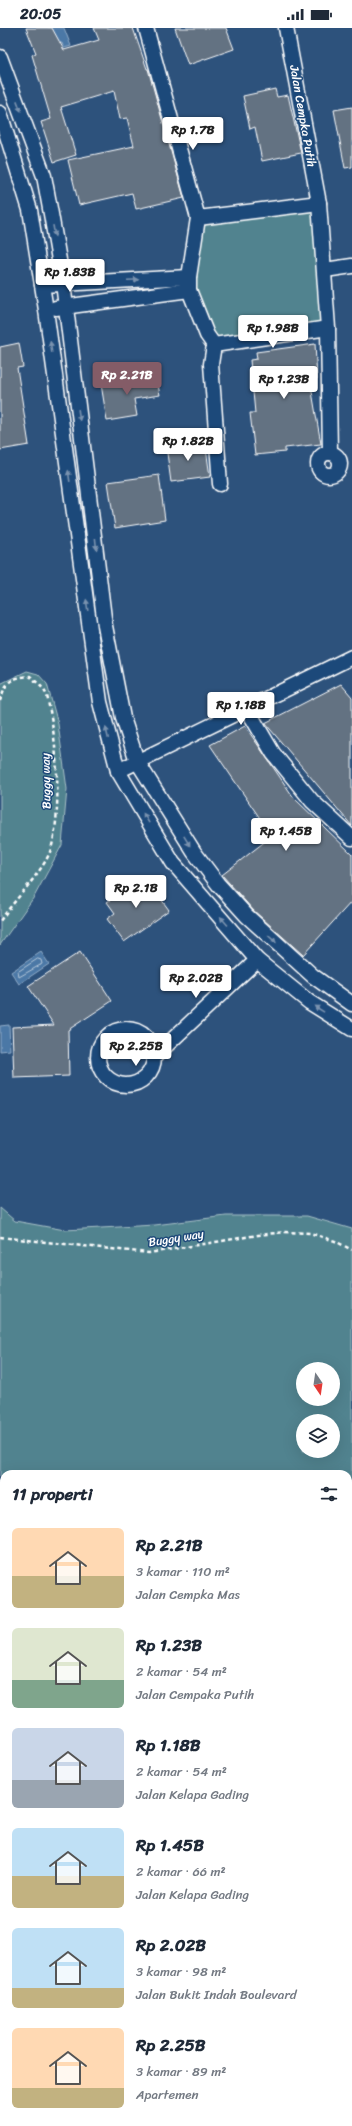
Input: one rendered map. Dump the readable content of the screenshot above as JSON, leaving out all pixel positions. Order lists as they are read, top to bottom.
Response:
{
  "streets": {
    "street": ["Jalan Cempka Putih"],
    "path": ["Buggy way"]
  },
  "north": "bottom",
  "page": {
    "status": "20:05",
    "price": [
      "Rp 1.7B",
      "Rp 1.83B",
      "Rp 1.98B",
      "Rp 2.21B",
      "Rp 1.23B",
      "Rp 1.82B",
      "Rp 1.18B",
      "Rp 1.45B",
      "Rp 2.1B",
      "Rp 2.02B",
      "Rp 2.25B"
    ],
    "heading": "11 properti",
    "list": [
      {
        "name": "Rp 2.21B",
        "note": "3 kamar · 110 m² · Jalan Cempka Mas"
      },
      {
        "name": "Rp 1.23B",
        "note": "2 kamar · 54 m² · Jalan Cempaka Putih"
      },
      {
        "name": "Rp 1.18B",
        "note": "2 kamar · 54 m² · Jalan Kelapa Gading"
      },
      {
        "name": "Rp 1.45B",
        "note": "2 kamar · 66 m² · Jalan Kelapa Gading"
      },
      {
        "name": "Rp 2.02B",
        "note": "3 kamar · 98 m² · Jalan Bukit Indah Boulevard"
      },
      {
        "name": "Rp 2.25B",
        "note": "3 kamar · 89 m² · Apartemen"
      }
    ]
  }
}
